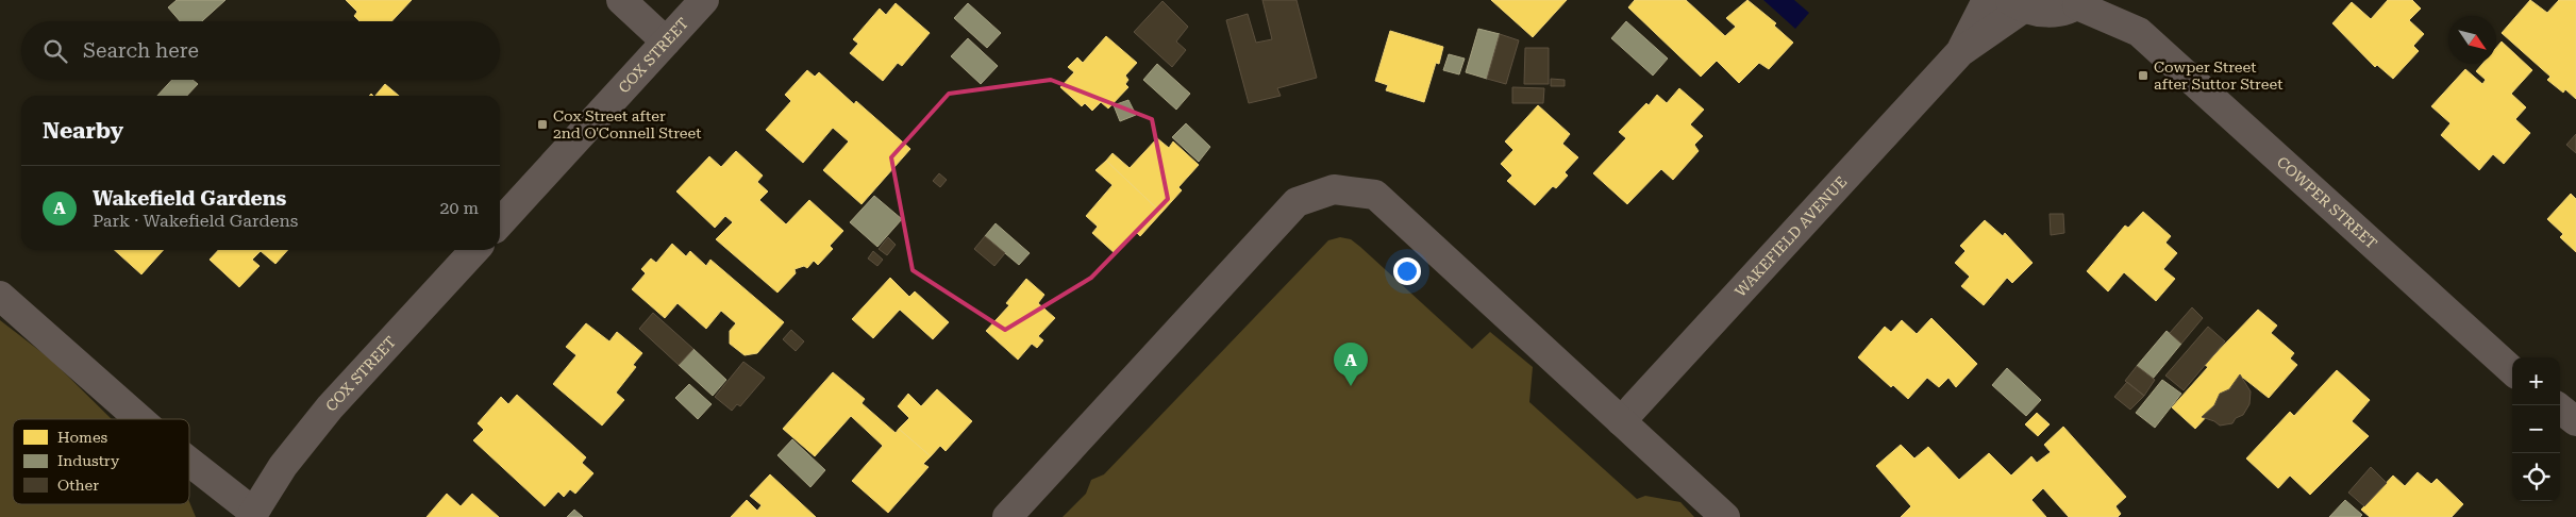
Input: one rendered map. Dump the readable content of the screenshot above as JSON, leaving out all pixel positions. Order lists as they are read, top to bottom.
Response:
{
  "streets": {
    "street": ["COX STREET", "COWPER STREET", "WAKEFIELD AVENUE"]
  },
  "places": {
    "transit": ["Cowper Street after Suttor Street", "Cox Street after 2nd O'Connell Street"]
  },
  "legend": ["Homes", "Industry", "Other"],
  "north": "bottom right",
  "page": {
    "search": "Search here",
    "heading": "Nearby",
    "list": [
      {
        "mark": "A",
        "name": "Wakefield Gardens",
        "note": "Park · Wakefield Gardens",
        "value": "20 m"
      }
    ],
    "pins": "A",
    "map_buttons": ["+", "−"]
  }
}
